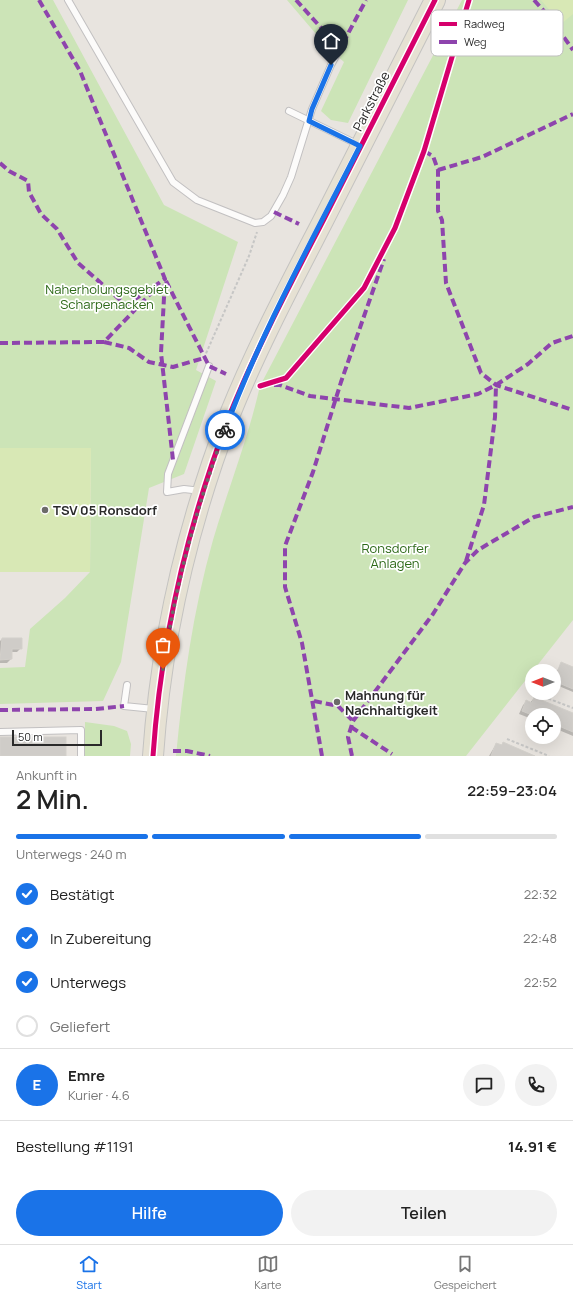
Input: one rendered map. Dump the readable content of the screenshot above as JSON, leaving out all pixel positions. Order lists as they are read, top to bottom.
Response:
{
  "streets": {
    "main road": ["Parkstraße"]
  },
  "parks": ["Naherholungsgebiet Scharpenacken", "Ronsdorfer Anlagen"],
  "places": ["TSV 05 Ronsdorf", "Mahnung für Nachhaltigkeit"],
  "legend": ["Radweg", "Weg"],
  "scale_bar": "50 m",
  "north": "left",
  "page": {
    "scale": "50 m",
    "heading": ["2 Min.", "Ankunft in", "22:59–23:04"],
    "panel": [
      "Emre",
      "Kurier · 4.6",
      "Bestellung #1191",
      "14.91 €"
    ],
    "bar": "Unterwegs · 240 m",
    "list": [
      ["Bestätigt", "22:32"],
      ["In Zubereitung", "22:48"],
      ["Unterwegs", "22:52"],
      "Geliefert"
    ],
    "round": "E",
    "buttons": ["Hilfe", "Teilen"],
    "tabs": ["Start", "Karte", "Gespeichert"]
  }
}
